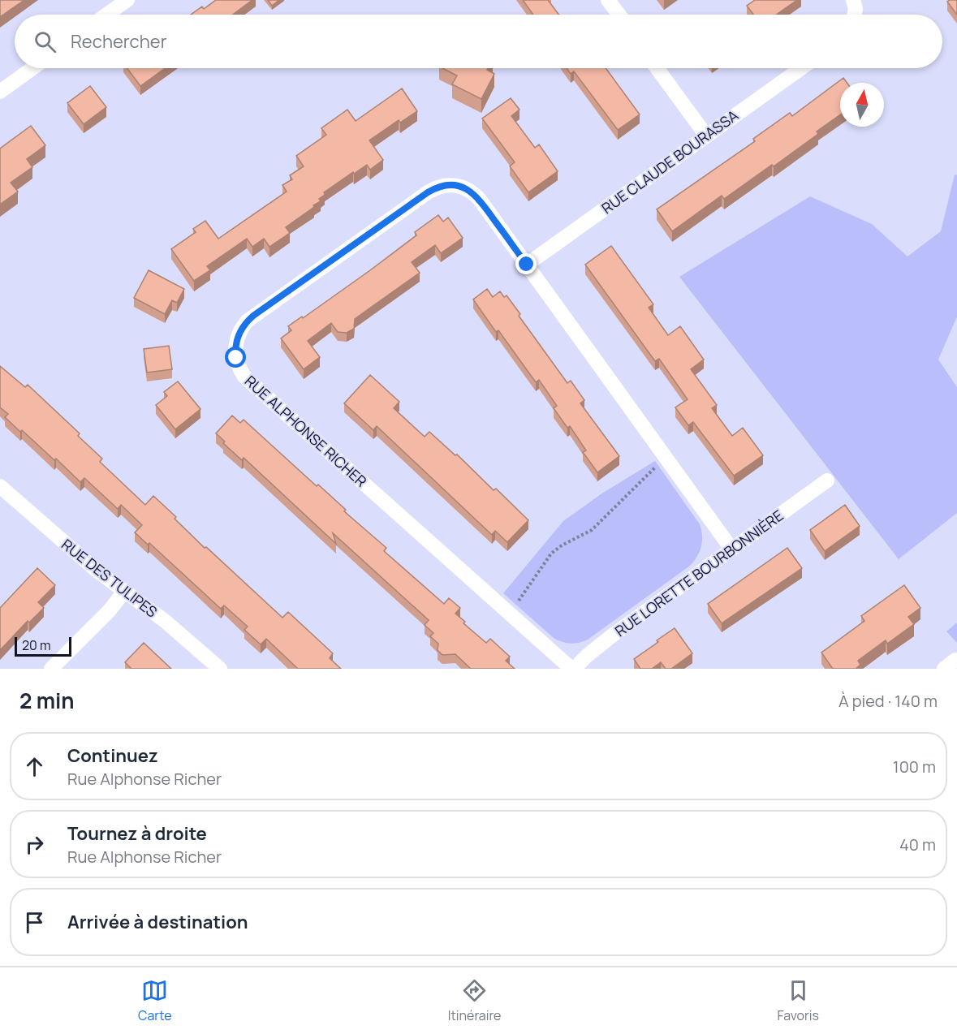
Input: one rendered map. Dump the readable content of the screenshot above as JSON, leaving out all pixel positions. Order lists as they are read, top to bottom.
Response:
{
  "streets": {
    "street": [
      "RUE CLAUDE BOURASSA",
      "RUE ALPHONSE RICHER",
      "RUE LORETTE BOURBONNIÈRE",
      "RUE DES TULIPES"
    ]
  },
  "crossings": [
    ["RUE CLAUDE BOURASSA", "RUE ALPHONSE RICHER"],
    ["RUE ALPHONSE RICHER", "RUE LORETTE BOURBONNIÈRE"]
  ],
  "scale_bar": "20 m",
  "north": "top",
  "page": {
    "search": "Rechercher",
    "scale": "20 m",
    "heading": ["2 min", "À pied · 140 m"],
    "list": [
      ["Continuez", "Rue Alphonse Richer", "100 m"],
      ["Tournez à droite", "Rue Alphonse Richer", "40 m"],
      "Arrivée à destination"
    ],
    "nav": ["Carte", "Itinéraire", "Favoris"]
  }
}
